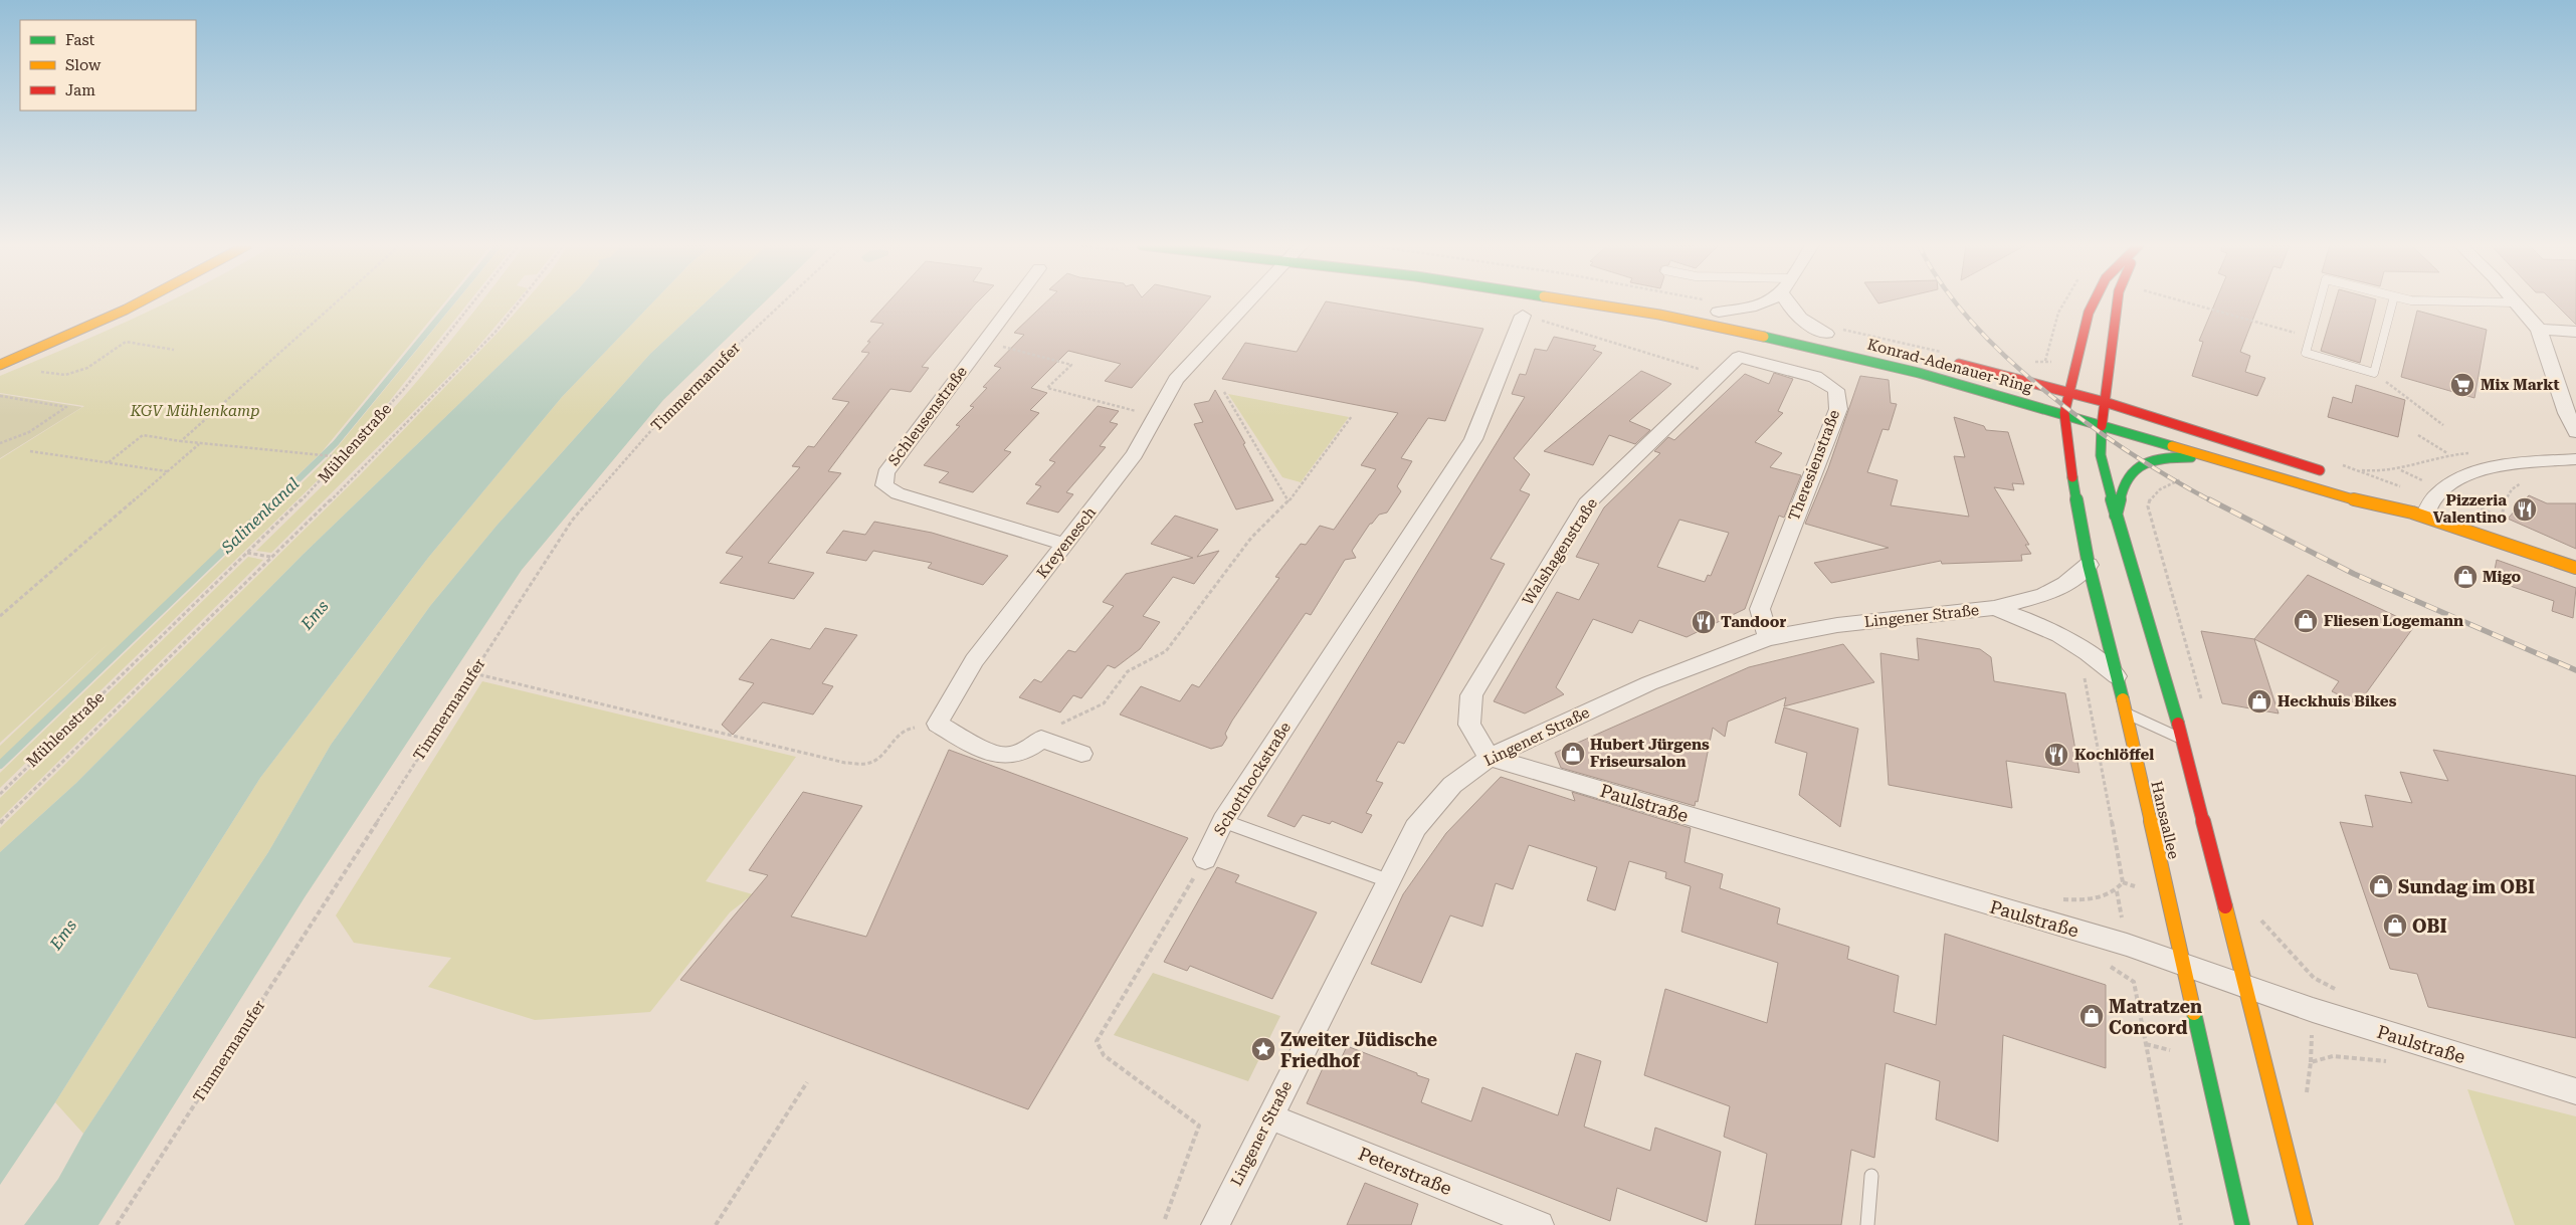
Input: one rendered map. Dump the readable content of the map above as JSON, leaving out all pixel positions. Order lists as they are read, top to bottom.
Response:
{
  "streets": {
    "main road": ["Konrad-Adenauer-Ring", "Hansaallee"],
    "street": [
      "Schleusenstraße",
      "Theresienstraße",
      "Kreyenesch",
      "Walshagenstraße",
      "Lingener Straße",
      "Schotthockstraße",
      "Paulstraße",
      "Peterstraße"
    ],
    "path": ["Timmermanufer", "Mühlenstraße"]
  },
  "crossings": [
    ["Konrad-Adenauer-Ring", "Hansaallee"],
    ["Schleusenstraße", "Kreyenesch"],
    ["Theresienstraße", "Walshagenstraße"],
    ["Theresienstraße", "Lingener Straße"],
    ["Walshagenstraße", "Lingener Straße"],
    ["Walshagenstraße", "Paulstraße"],
    ["Lingener Straße", "Paulstraße"],
    ["Lingener Straße", "Hansaallee"],
    ["Lingener Straße", "Peterstraße"],
    ["Paulstraße", "Hansaallee"]
  ],
  "water": ["Salinenkanal", "Ems"],
  "parks": ["KGV Mühlenkamp"],
  "places": {
    "supermarket": ["Mix Markt"],
    "restaurant": ["Pizzeria Valentino", "Tandoor", "Kochlöffel"],
    "shop": [
      "Migo",
      "Fliesen Logemann",
      "Heckhuis Bikes",
      "Hubert Jürgens Friseursalon",
      "Sundag im OBI",
      "OBI",
      "Matratzen Concord"
    ],
    "place": ["Zweiter Jüdische Friedhof"]
  },
  "legend": ["Fast", "Slow", "Jam"]
}
